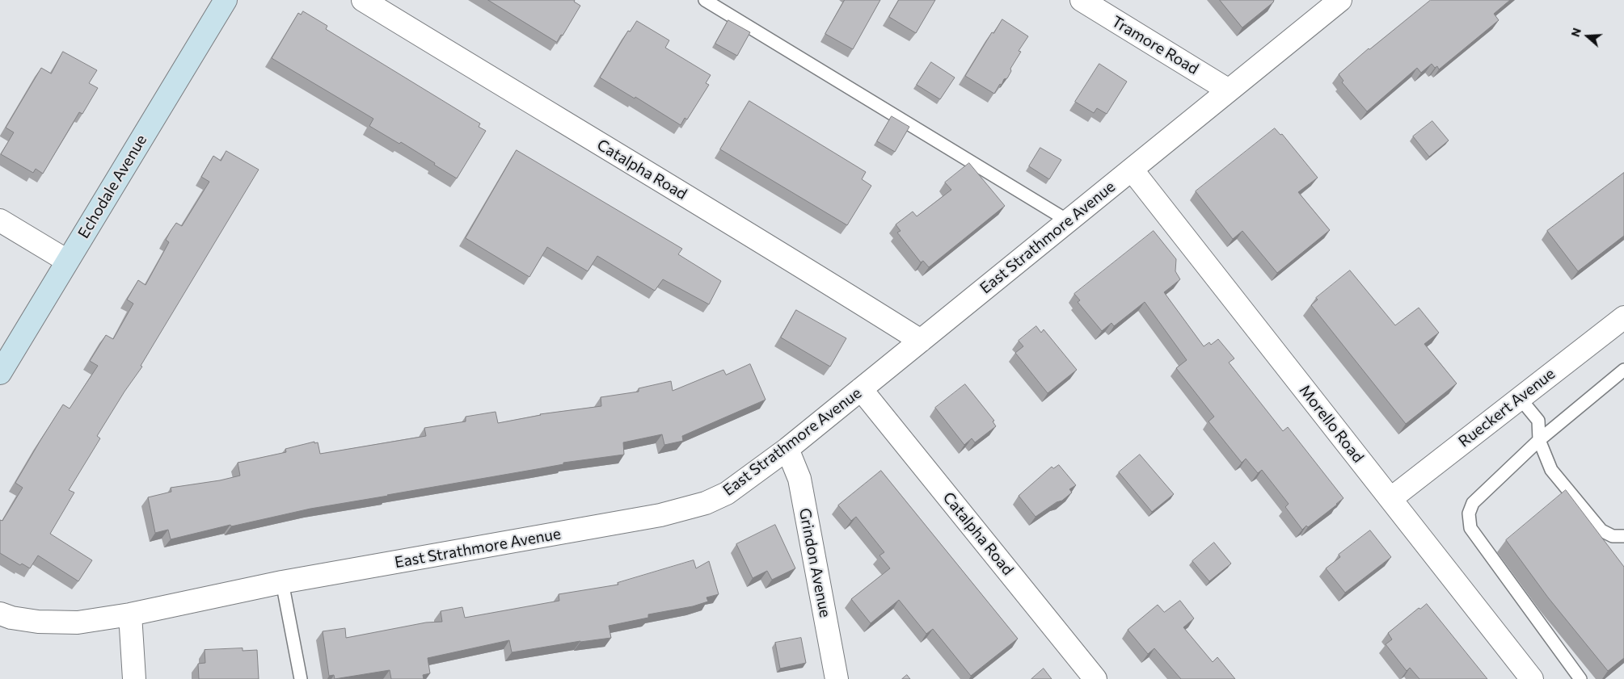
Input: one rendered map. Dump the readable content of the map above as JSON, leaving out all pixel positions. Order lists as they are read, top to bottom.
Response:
{
  "streets": {
    "main road": ["Echodale Avenue"],
    "street": [
      "Tramore Road",
      "Catalpha Road",
      "East Strathmore Avenue",
      "Rueckert Avenue",
      "Morello Road",
      "Grindon Avenue"
    ]
  },
  "crossings": [
    ["Tramore Road", "East Strathmore Avenue"],
    ["Catalpha Road", "East Strathmore Avenue"],
    ["East Strathmore Avenue", "Morello Road"],
    ["East Strathmore Avenue", "Grindon Avenue"],
    ["Rueckert Avenue", "Morello Road"]
  ],
  "north": "left"
}
